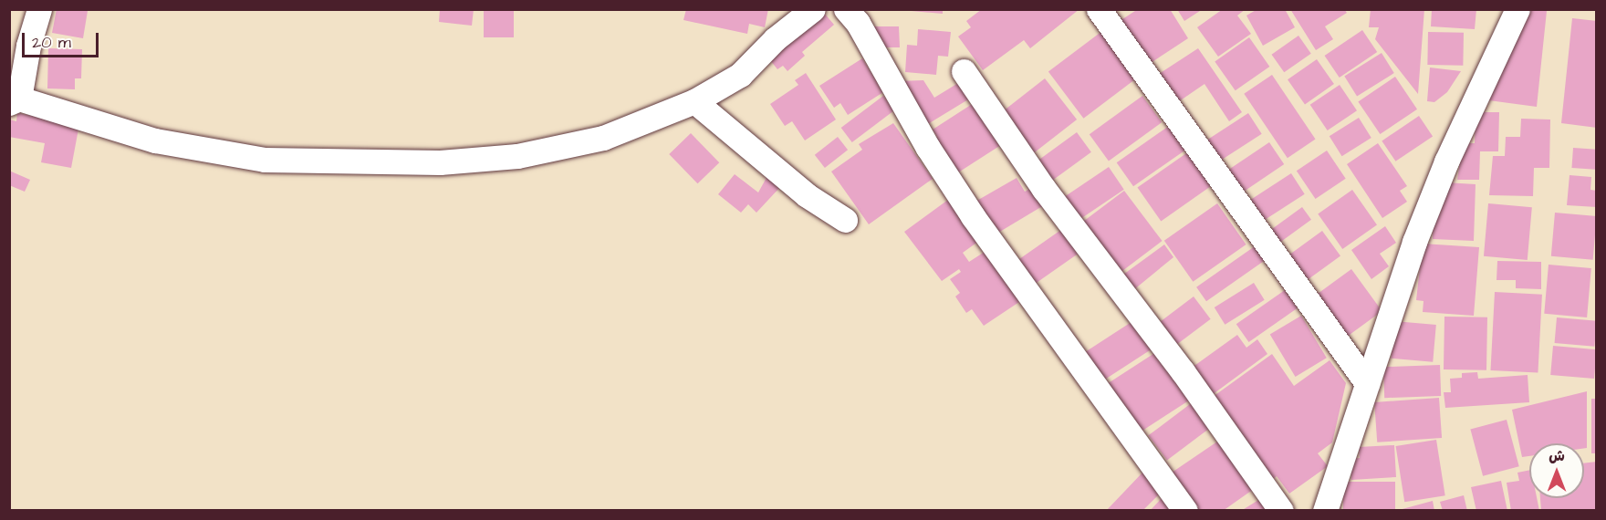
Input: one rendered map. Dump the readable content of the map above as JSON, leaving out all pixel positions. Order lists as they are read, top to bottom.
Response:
{
  "scale_bar": "20 m",
  "north": "top"
}
